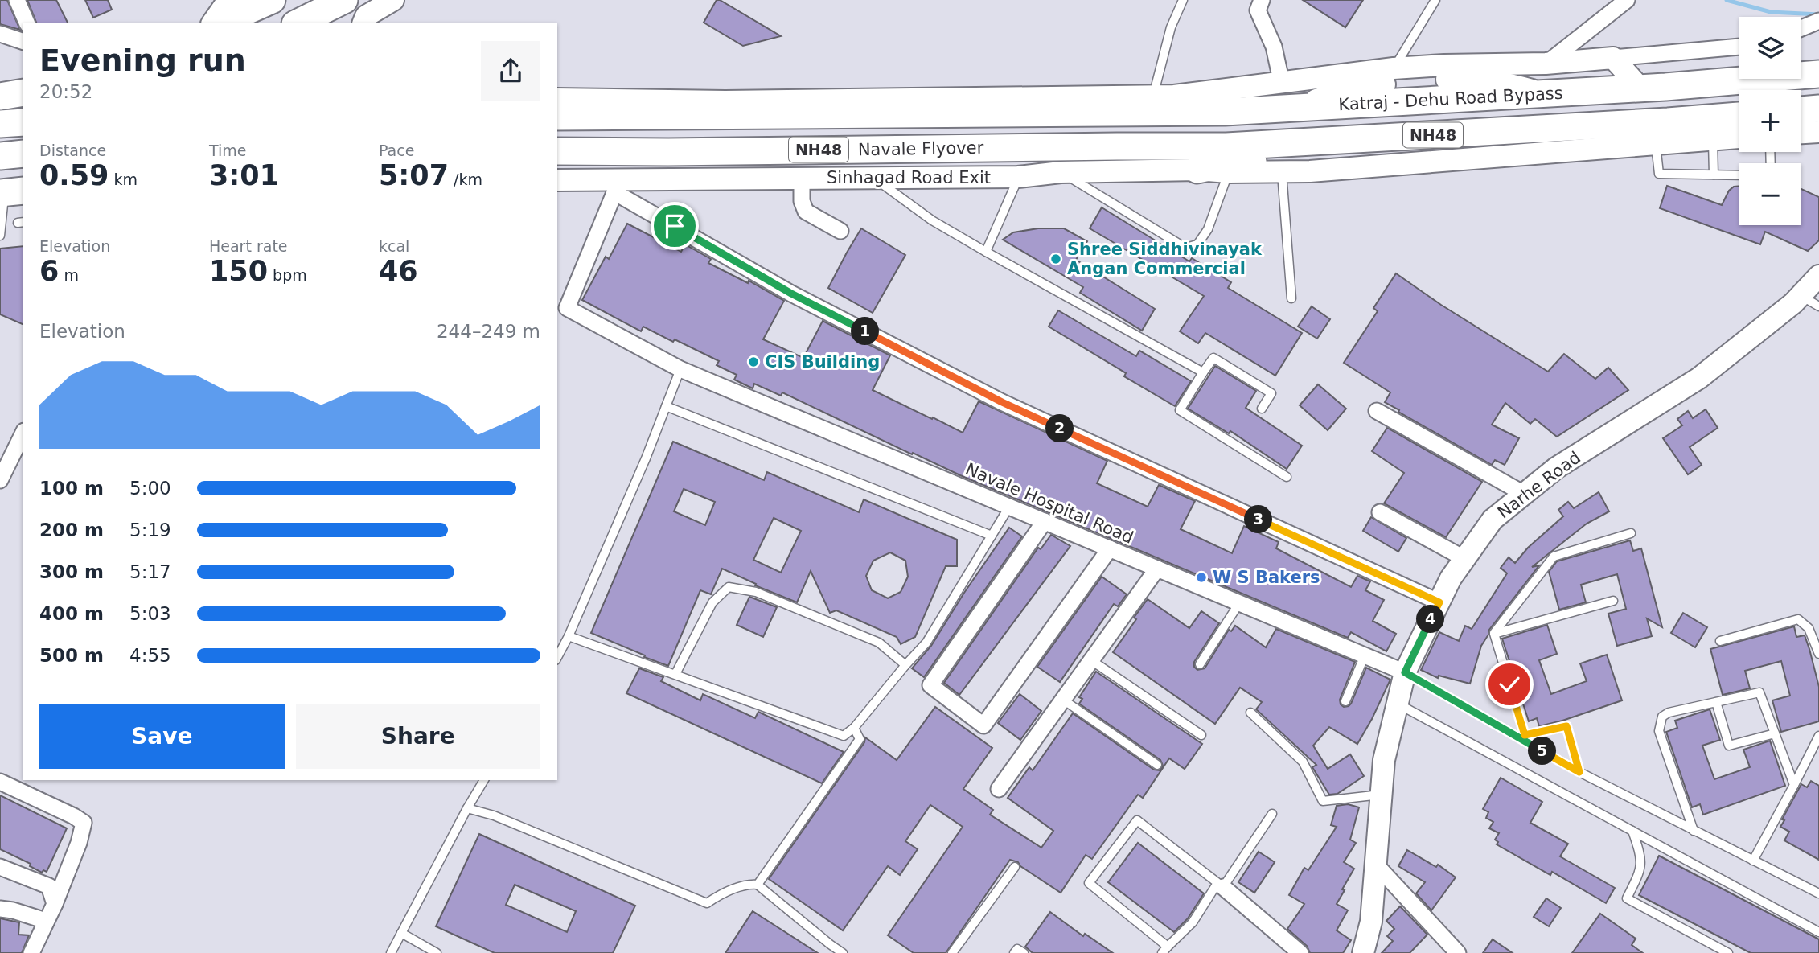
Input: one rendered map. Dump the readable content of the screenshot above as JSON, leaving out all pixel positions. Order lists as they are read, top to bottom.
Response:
{
  "streets": {
    "highway": ["Katraj - Dehu Road Bypass", "NH48", "Navale Flyover"],
    "street": ["Sinhagad Road Exit", "Narhe Road", "Navale Hospital Road"]
  },
  "crossings": [
    ["Katraj - Dehu Road Bypass", "Navale Flyover"],
    ["Sinhagad Road Exit", "Navale Hospital Road"],
    ["Narhe Road", "Navale Hospital Road"]
  ],
  "places": ["Shree Siddhivinayak Angan Commercial", "CIS Building", "W S Bakers"],
  "page": {
    "map_buttons": ["+", "−"],
    "heading": ["Evening run", "20:52"],
    "stats": [
      ["Distance", "0.59 km"],
      ["Time", "3:01"],
      ["Pace", "5:07 /km"],
      ["Elevation", "6 m"],
      ["Heart rate", "150 bpm"],
      ["kcal", "46"]
    ],
    "chart": ["Elevation", "244–249 m"],
    "pins": [
      "1",
      "2",
      "3",
      "4",
      "5"
    ],
    "list": [
      {
        "name": "100 m",
        "note": "5:00"
      },
      {
        "name": "200 m",
        "note": "5:19"
      },
      {
        "name": "300 m",
        "note": "5:17"
      },
      {
        "name": "400 m",
        "note": "5:03"
      },
      {
        "name": "500 m",
        "note": "4:55"
      }
    ],
    "buttons": ["Save", "Share"]
  }
}
